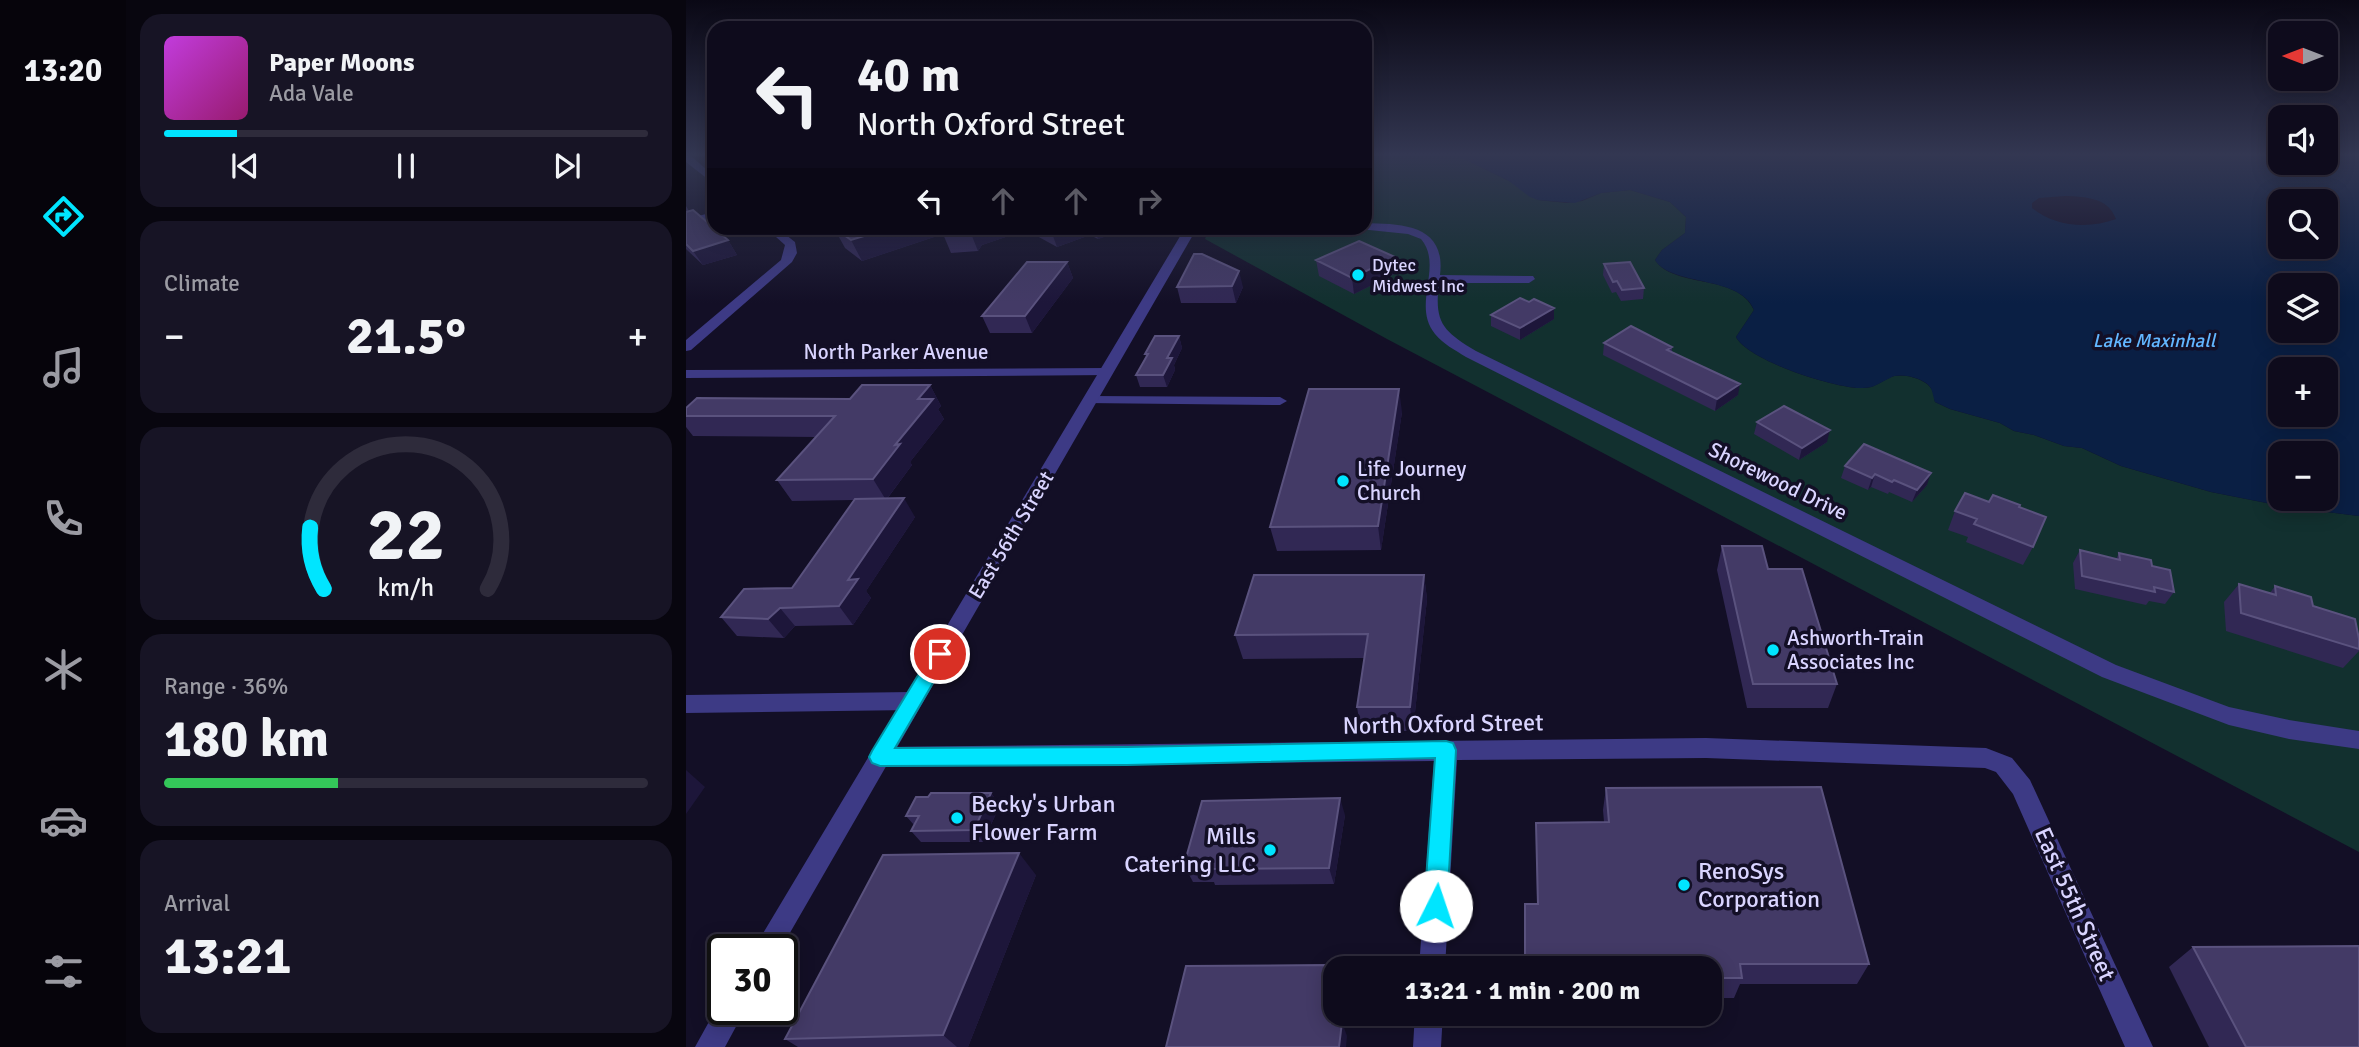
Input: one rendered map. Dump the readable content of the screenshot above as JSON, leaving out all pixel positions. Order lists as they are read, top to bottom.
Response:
{
  "streets": {
    "street": [
      "North Parker Avenue",
      "Shorewood Drive",
      "East 56th Street",
      "North Oxford Street",
      "East 55th Street"
    ]
  },
  "crossings": [
    ["North Parker Avenue", "East 56th Street"],
    ["East 56th Street", "North Oxford Street"],
    ["North Oxford Street", "East 55th Street"]
  ],
  "water": ["Lake Maxinhall"],
  "places": [
    "Dytec Midwest Inc",
    "Life Journey Church",
    "Ashworth-Train Associates Inc",
    "Becky's Urban Flower Farm",
    "Mills Catering LLC",
    "RenoSys Corporation"
  ],
  "north": "left",
  "page": {
    "tabs": "13:20",
    "map_buttons": ["+", "−"],
    "turn": ["40 m", "North Oxford Street"],
    "song": ["Paper Moons", "Ada Vale"],
    "tile": [
      "Climate",
      ["Range · 36%", "180 km"],
      ["Arrival", "13:21"]
    ],
    "heat": ["−", "21.5°", "+"],
    "limit": "30",
    "trip": "13:21 · 1 min · 200 m",
    "gauge": ["22", "km/h"]
  }
}
